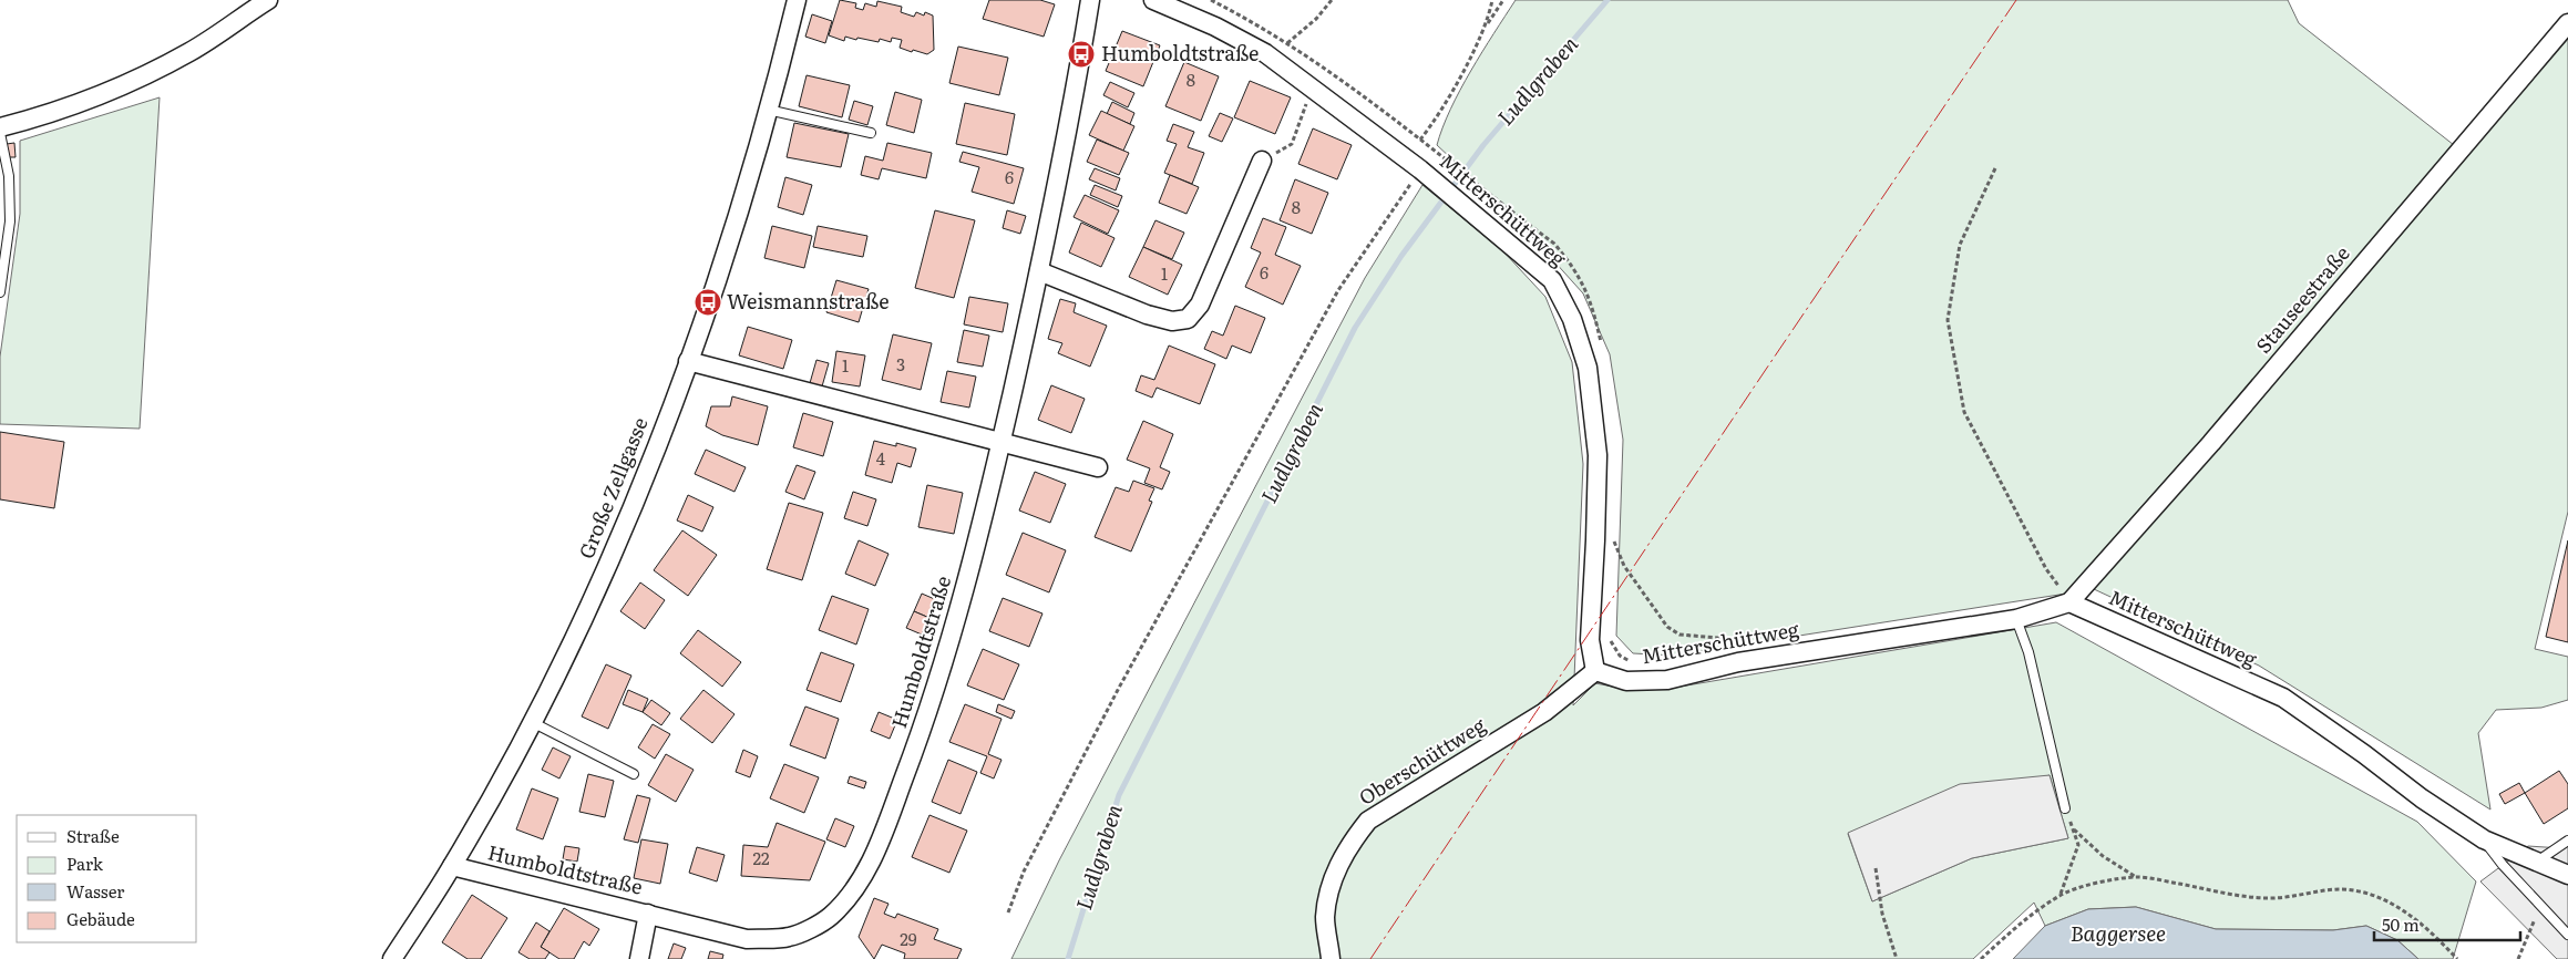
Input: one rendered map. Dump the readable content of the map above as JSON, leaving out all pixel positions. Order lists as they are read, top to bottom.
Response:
{
  "streets": {
    "street": [
      "Mitterschüttweg",
      "Stauseestraße",
      "Große Zellgasse",
      "Humboldtstraße",
      "Oberschüttweg"
    ]
  },
  "crossings": [
    ["Mitterschüttweg", "Stauseestraße"],
    ["Mitterschüttweg", "Oberschüttweg"],
    ["Große Zellgasse", "Humboldtstraße"]
  ],
  "water": ["Ludlgraben", "Baggersee"],
  "places": {
    "bus stop": ["Humboldtstraße", "Weismannstraße"]
  },
  "house_numbers": [
    "8",
    "6",
    "8",
    "6",
    "1",
    "3",
    "1",
    "4",
    "22",
    "29"
  ],
  "legend": [
    "Straße",
    "Park",
    "Wasser",
    "Gebäude"
  ],
  "scale_bar": "50 m"
}
